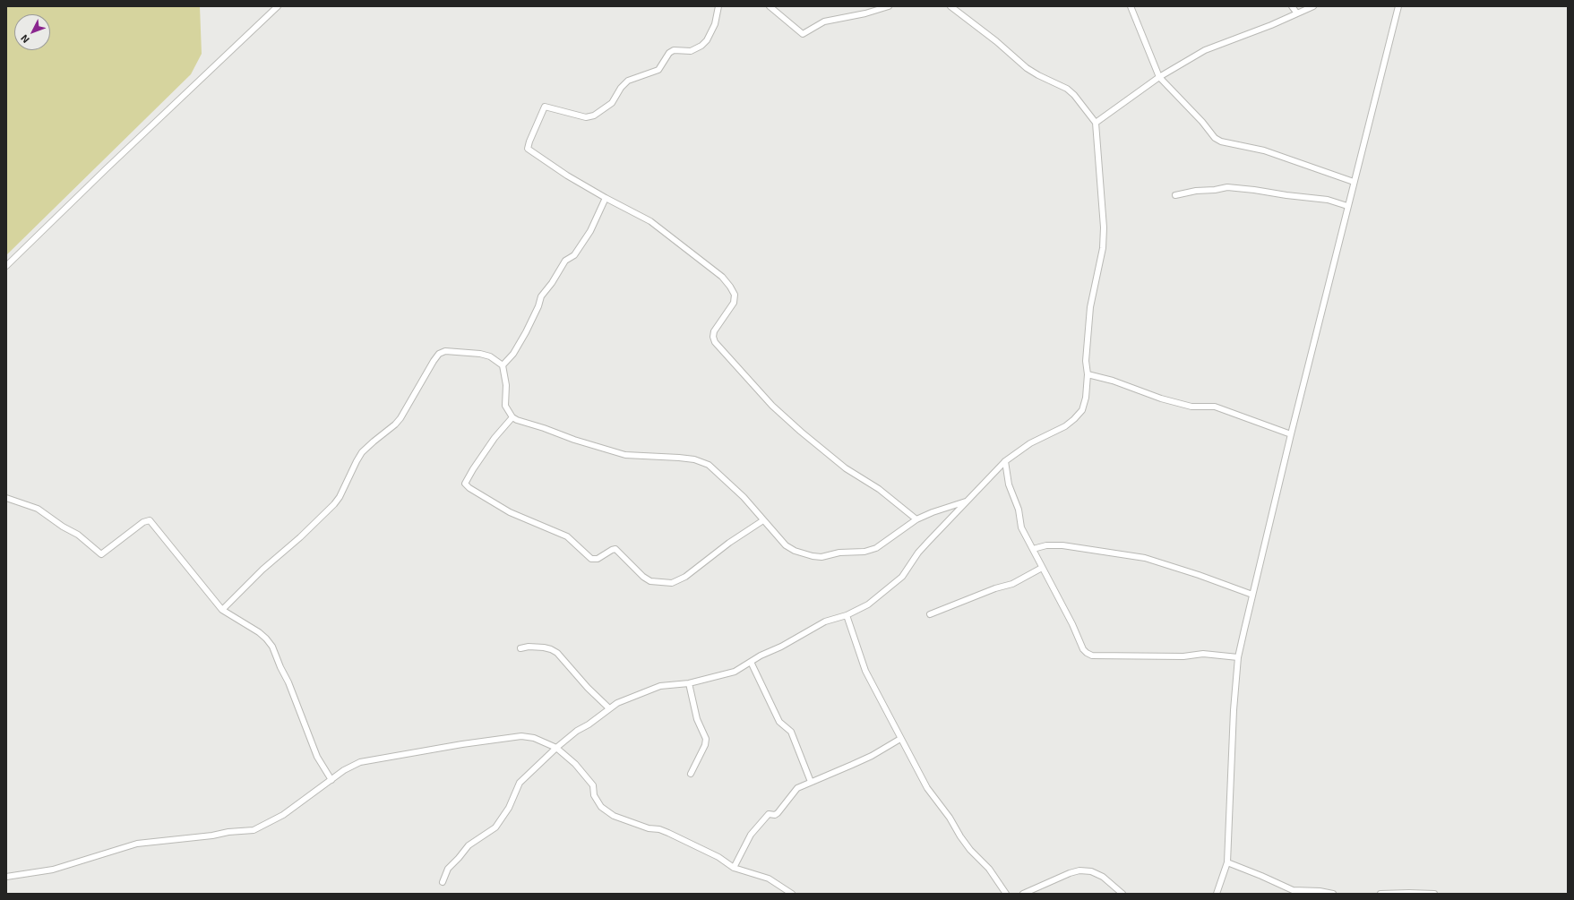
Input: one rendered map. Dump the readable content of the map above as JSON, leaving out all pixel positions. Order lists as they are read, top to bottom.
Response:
{
  "north": "bottom left"
}
